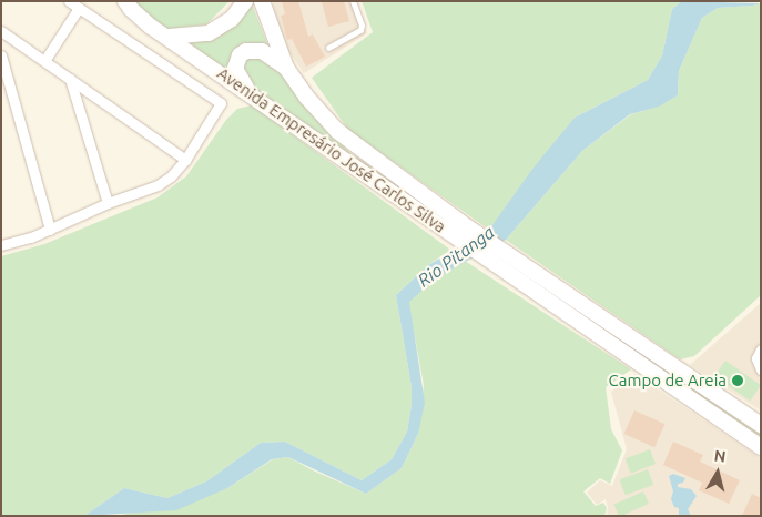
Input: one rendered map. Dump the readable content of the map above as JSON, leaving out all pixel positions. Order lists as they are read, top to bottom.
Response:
{
  "streets": {
    "main road": ["Avenida Empresário José Carlos Silva"]
  },
  "water": ["Rio Pitanga"],
  "places": ["Campo de Areia"],
  "north": "top"
}
